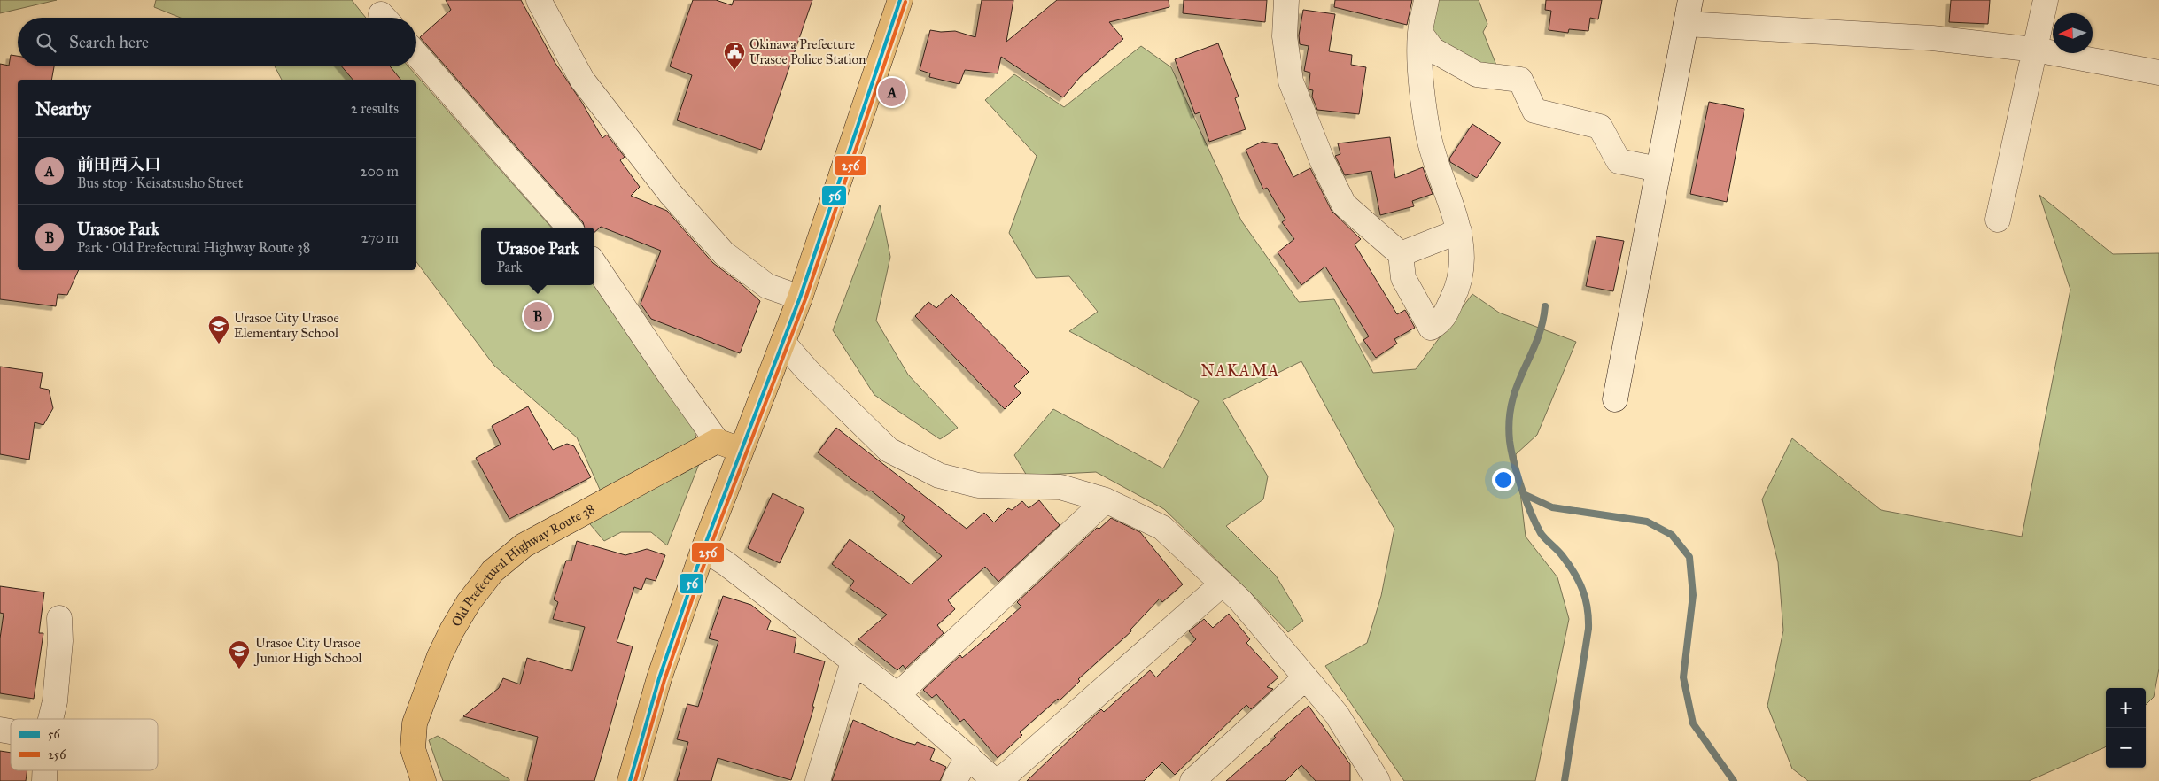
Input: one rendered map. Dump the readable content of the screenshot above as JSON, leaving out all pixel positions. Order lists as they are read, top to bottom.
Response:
{
  "streets": {
    "main road": ["Old Prefectural Highway Route 38"]
  },
  "districts": ["NAKAMA"],
  "places": {
    "public building": ["Okinawa Prefecture Urasoe Police Station"],
    "school or university": ["Urasoe City Urasoe Elementary School", "Urasoe City Urasoe Junior High School"]
  },
  "lines": ["transit line 56", "transit line 256"],
  "legend": ["56", "256"],
  "north": "left",
  "page": {
    "search": "Search here",
    "pins": ["A", "B"],
    "heading": ["Nearby", "2 results"],
    "list": [
      {
        "mark": "A",
        "name": "前田西入口",
        "note": "Bus stop · Keisatsusho Street",
        "value": "200 m"
      },
      {
        "mark": "B",
        "name": "Urasoe Park",
        "note": "Park · Old Prefectural Highway Route 38",
        "value": "270 m"
      }
    ],
    "popup": ["Urasoe Park", "Park"],
    "map_buttons": ["+", "−"]
  }
}
